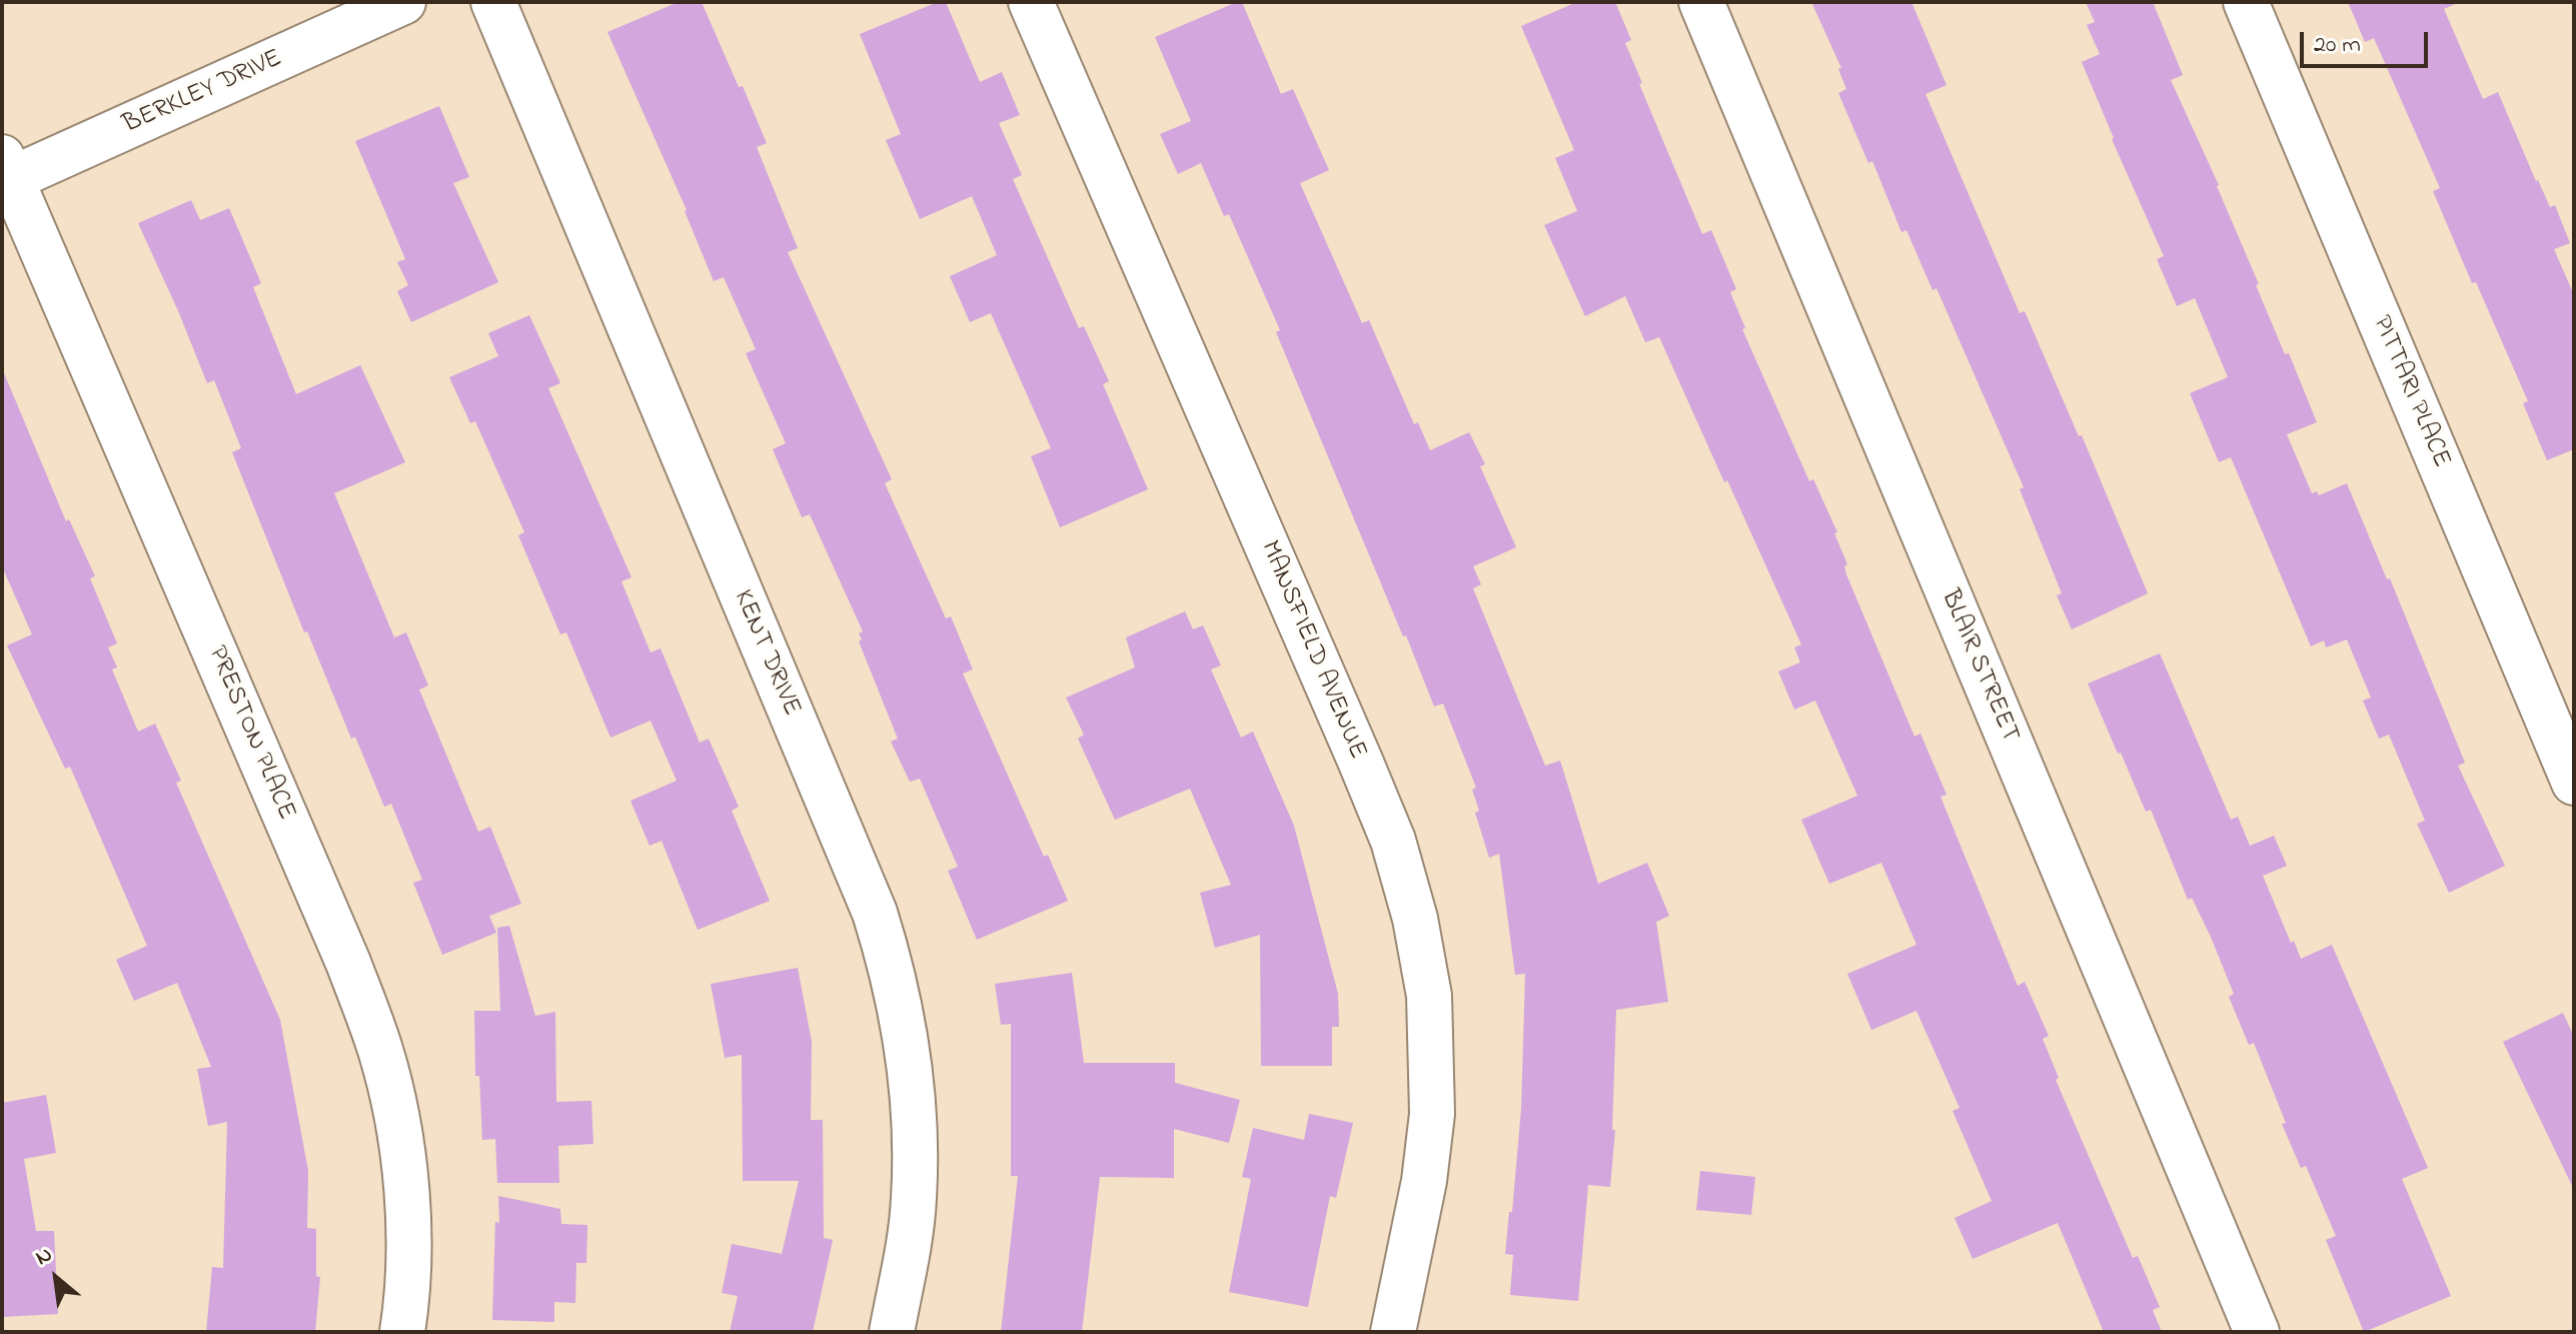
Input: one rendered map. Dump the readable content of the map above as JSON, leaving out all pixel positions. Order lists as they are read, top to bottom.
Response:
{
  "streets": {
    "street": [
      "BERKLEY DRIVE",
      "PITTARI PLACE",
      "MANSFIELD AVENUE",
      "KENT DRIVE",
      "BLAIR STREET",
      "PRESTON PLACE"
    ]
  },
  "crossings": [
    ["BERKLEY DRIVE", "PRESTON PLACE"]
  ],
  "scale_bar": "20 m",
  "north": "top left"
}
